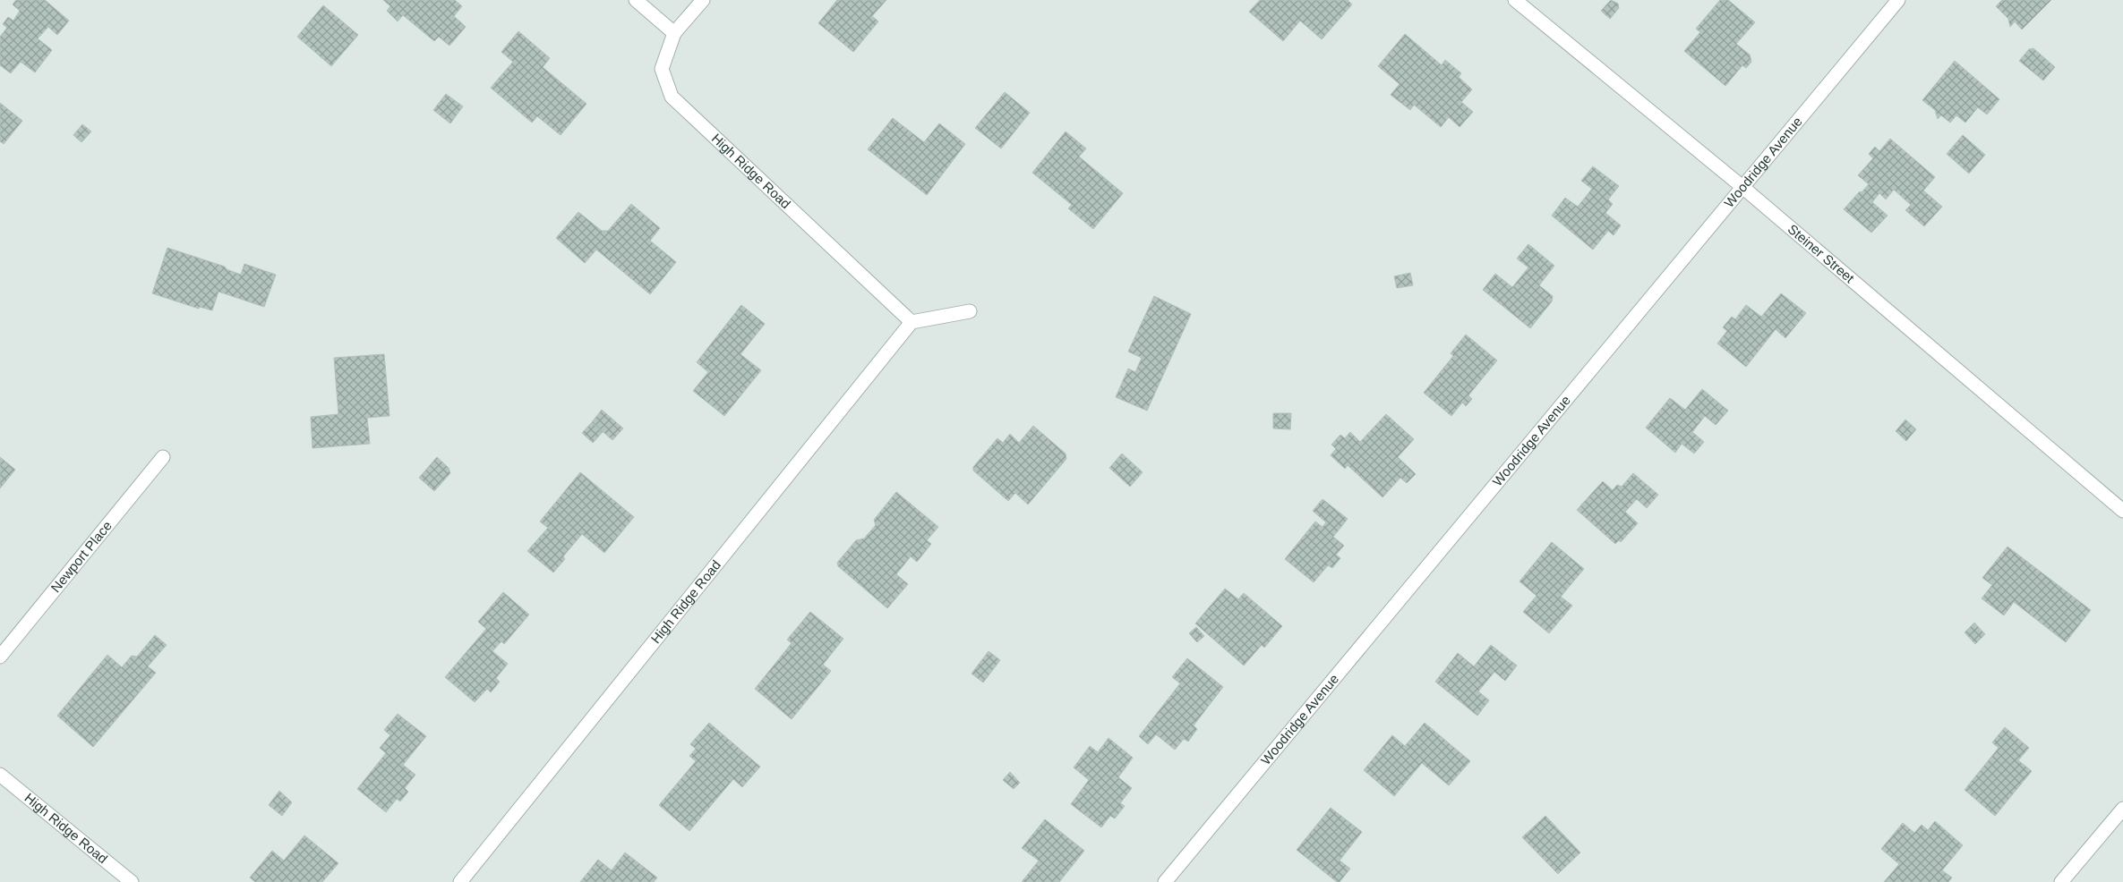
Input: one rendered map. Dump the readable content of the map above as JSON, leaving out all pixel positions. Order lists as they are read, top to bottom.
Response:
{
  "streets": {
    "street": [
      "Woodridge Avenue",
      "High Ridge Road",
      "Steiner Street",
      "Newport Place"
    ]
  },
  "crossings": [
    ["Woodridge Avenue", "Steiner Street"]
  ]
}
